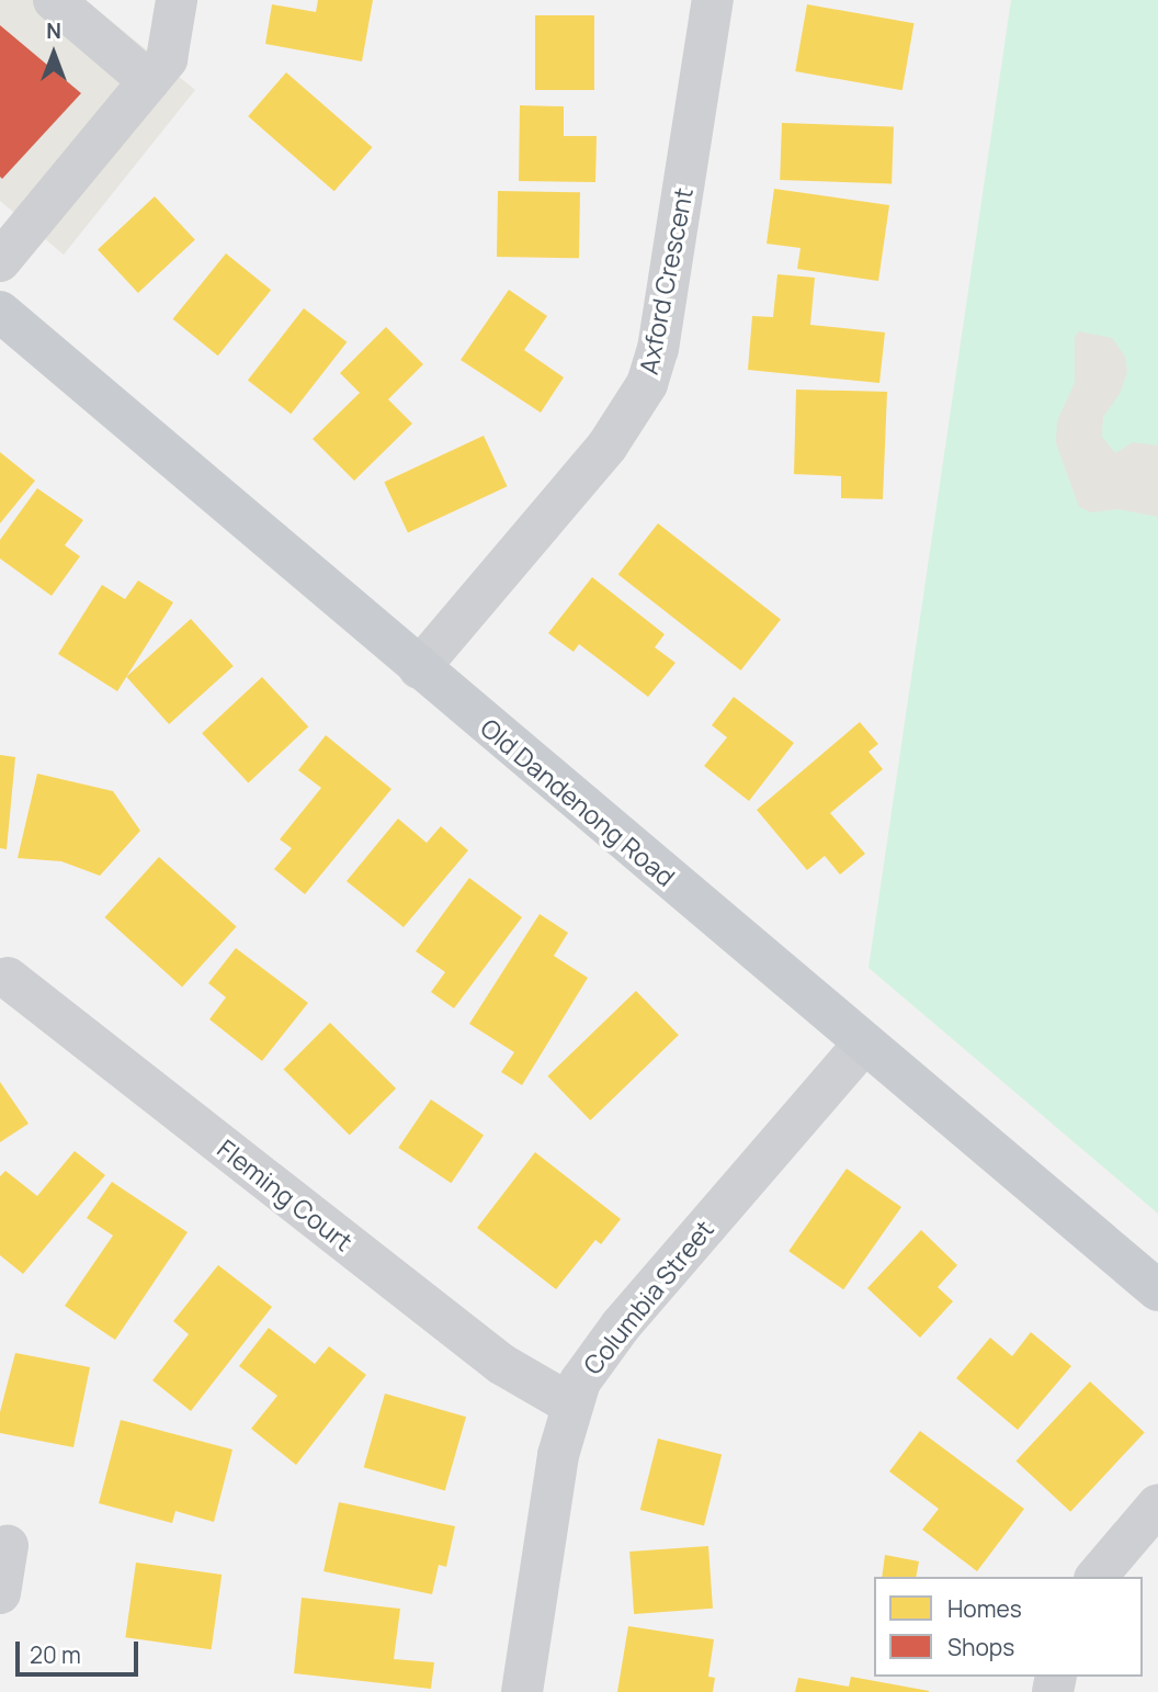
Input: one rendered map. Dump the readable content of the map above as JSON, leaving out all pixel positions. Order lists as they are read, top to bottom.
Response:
{
  "streets": {
    "main road": ["Old Dandenong Road"],
    "street": ["Axford Crescent", "Fleming Court", "Columbia Street"]
  },
  "crossings": [
    ["Axford Crescent", "Old Dandenong Road"],
    ["Old Dandenong Road", "Columbia Street"],
    ["Fleming Court", "Columbia Street"]
  ],
  "legend": ["Homes", "Shops"],
  "scale_bar": "20 m",
  "north": "top"
}
